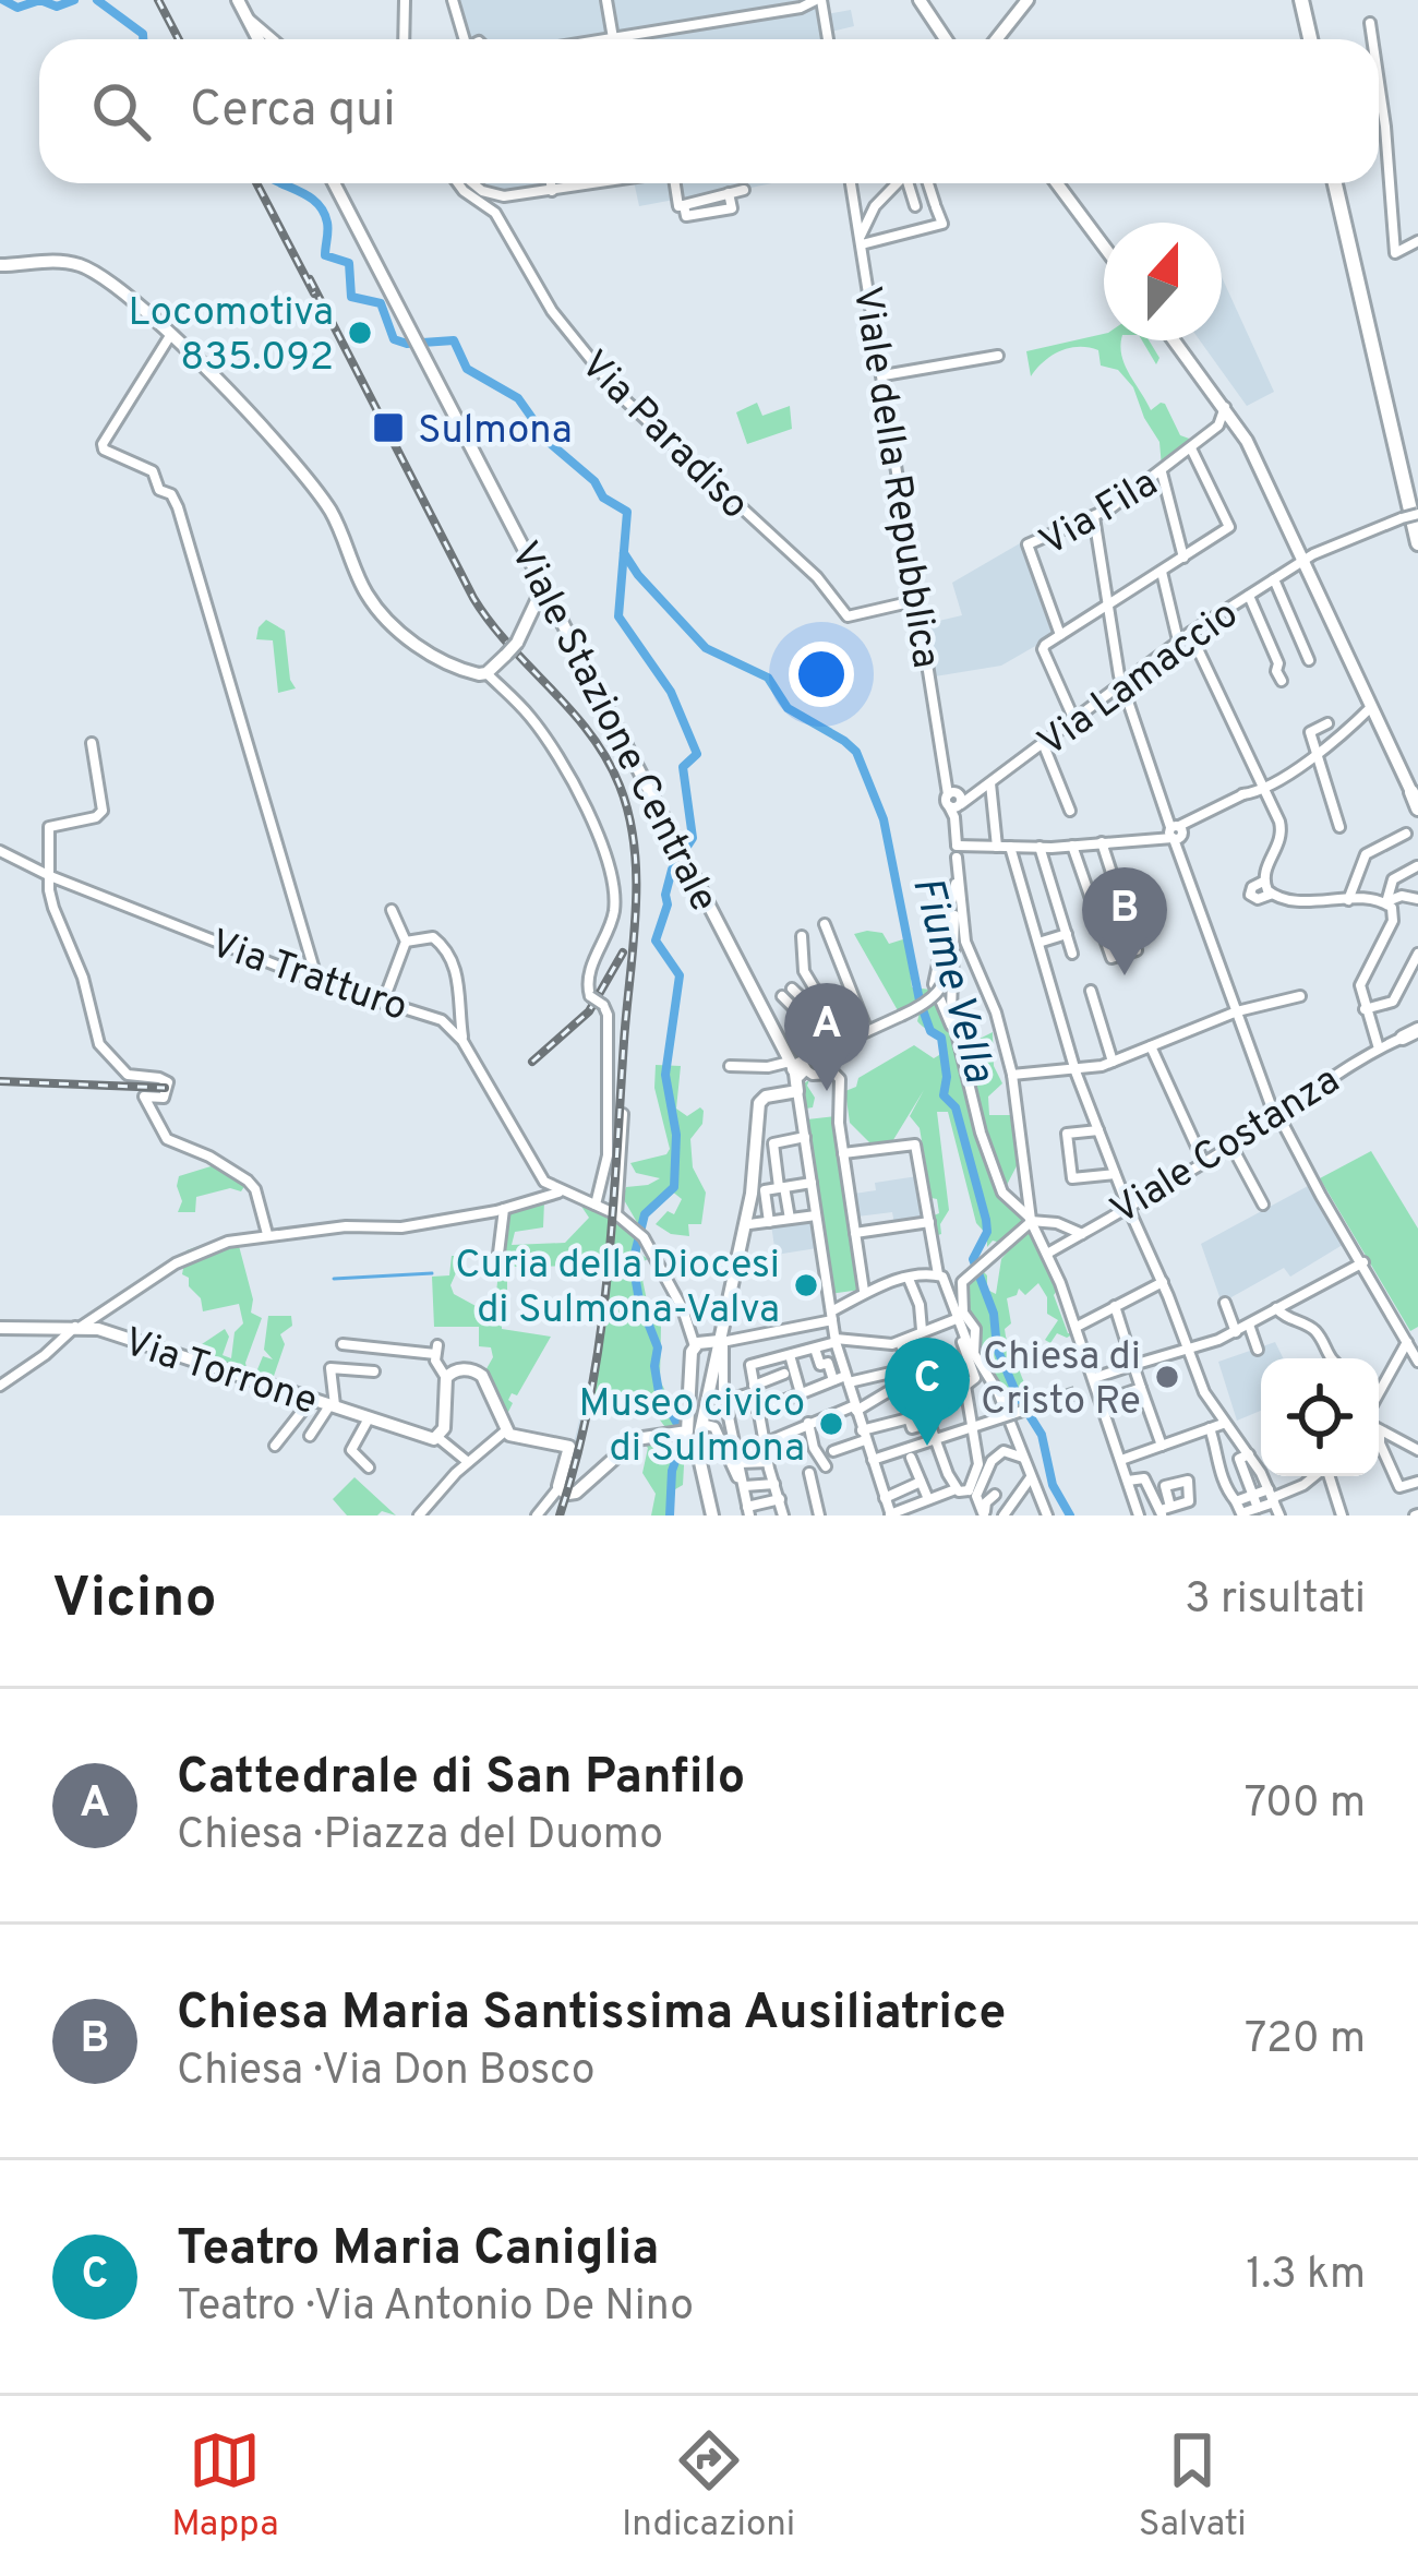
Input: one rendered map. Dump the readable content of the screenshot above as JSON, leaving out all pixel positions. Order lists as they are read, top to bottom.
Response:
{
  "streets": {
    "main road": ["Viale Stazione Centrale", "Via Torrone"],
    "street": [
      "Via Paradiso",
      "Viale della Repubblica",
      "Via Fila",
      "Via Lamaccio",
      "Via Tratturo",
      "Viale Costanza"
    ]
  },
  "crossings": [
    ["Via Paradiso", "Viale della Repubblica"],
    ["Viale della Repubblica", "Via Lamaccio"]
  ],
  "water": ["Fiume Vella"],
  "places": {
    "other": [
      "Locomotiva 835.092",
      "Curia della Diocesi di Sulmona-Valva",
      "Chiesa di Cristo Re",
      "Museo civico di Sulmona"
    ],
    "transit": ["Sulmona"]
  },
  "north": "top",
  "page": {
    "search": "Cerca qui",
    "pins": ["B", "A", "C"],
    "heading": ["Vicino", "3 risultati"],
    "list": [
      {
        "mark": "A",
        "name": "Cattedrale di San Panfilo",
        "note": "Chiesa · Piazza del Duomo",
        "value": "700 m"
      },
      {
        "mark": "B",
        "name": "Chiesa Maria Santissima Ausiliatrice",
        "note": "Chiesa · Via Don Bosco",
        "value": "720 m"
      },
      {
        "mark": "C",
        "name": "Teatro Maria Caniglia",
        "note": "Teatro · Via Antonio De Nino",
        "value": "1.3 km"
      }
    ],
    "nav": ["Mappa", "Indicazioni", "Salvati"]
  }
}
